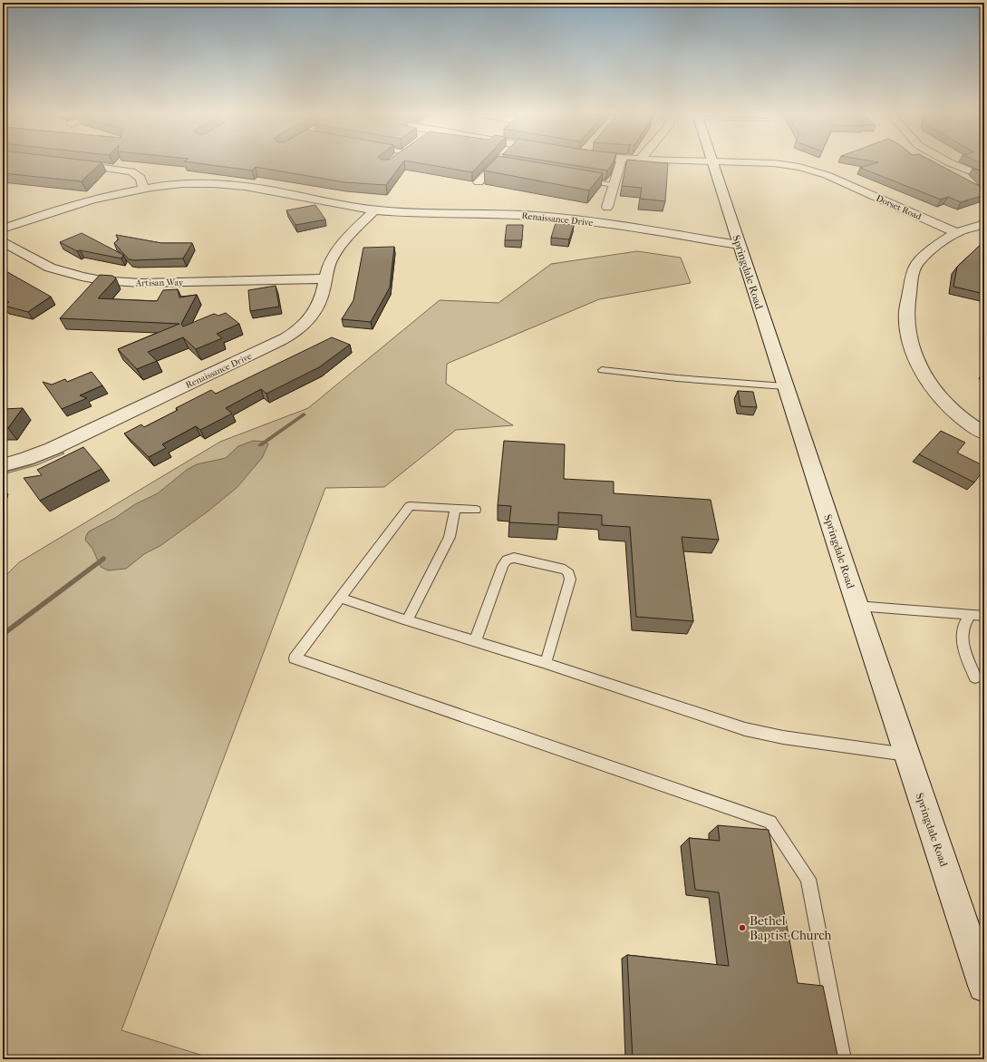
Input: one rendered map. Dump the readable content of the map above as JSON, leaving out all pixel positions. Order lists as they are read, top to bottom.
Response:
{
  "streets": {
    "street": [
      "Dorset Road",
      "Renaissance Drive",
      "Springdale Road",
      "Artisan Way"
    ]
  },
  "crossings": [
    ["Renaissance Drive", "Springdale Road"],
    ["Renaissance Drive", "Artisan Way"]
  ],
  "places": ["Bethel Baptist Church"]
}
